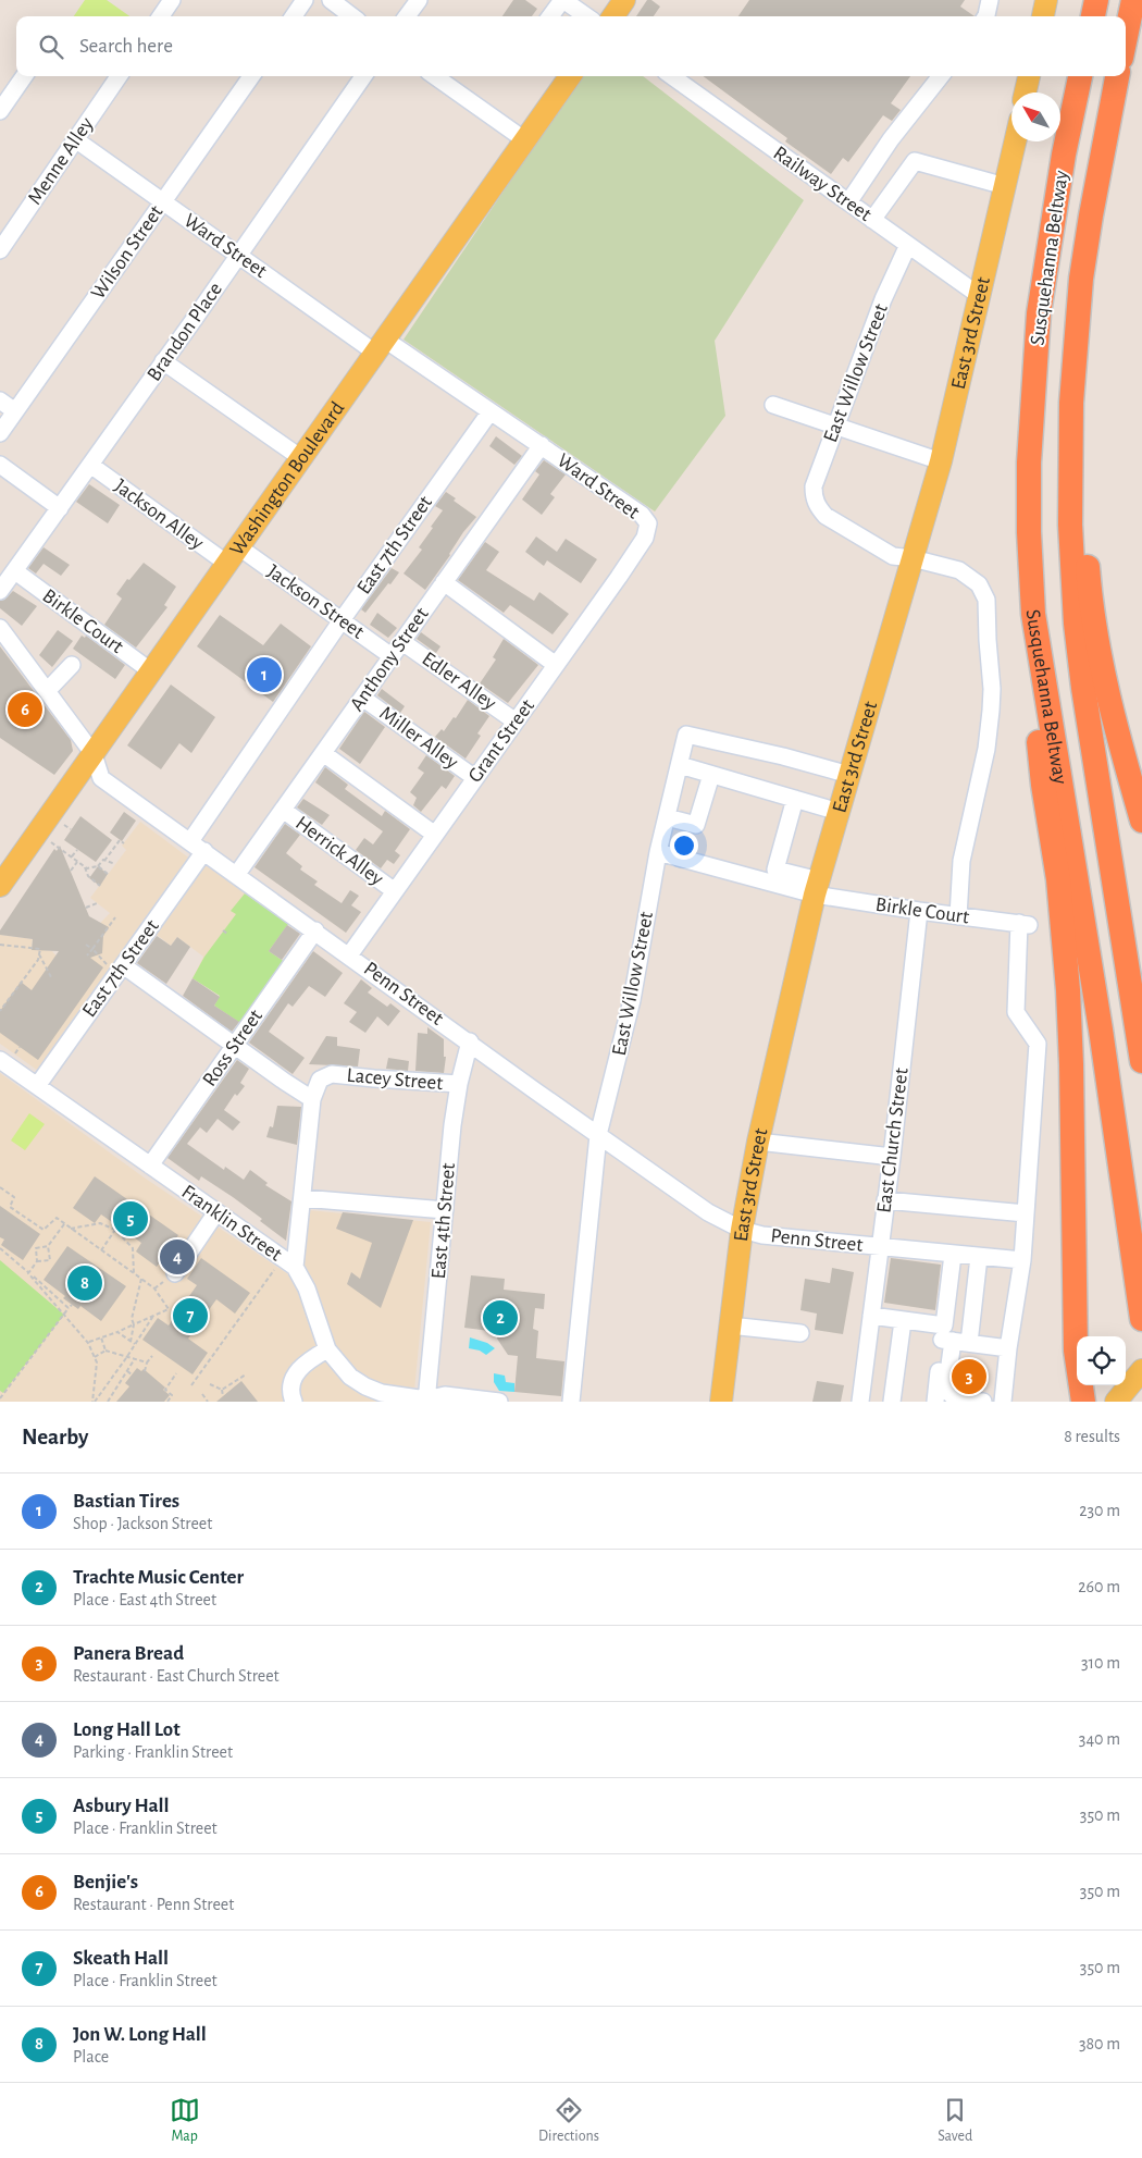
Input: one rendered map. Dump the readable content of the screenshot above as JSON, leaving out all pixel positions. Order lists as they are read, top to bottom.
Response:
{
  "streets": {
    "highway": ["Susquehanna Beltway"],
    "main road": ["East 3rd Street", "Washington Boulevard"],
    "street": [
      "Menne Alley",
      "Railway Street",
      "Ward Street",
      "Wilson Street",
      "Brandon Place",
      "East Willow Street",
      "Jackson Alley",
      "East 7th Street",
      "Jackson Street",
      "Birkle Court",
      "Anthony Street",
      "Edler Alley",
      "Miller Alley",
      "Grant Street",
      "Herrick Alley",
      "Penn Street",
      "Ross Street",
      "Lacey Street",
      "East Church Street",
      "East 4th Street",
      "Franklin Street"
    ]
  },
  "crossings": [
    ["Menne Alley", "Ward Street"],
    ["Railway Street", "East 3rd Street"],
    ["Railway Street", "East Willow Street"],
    ["Ward Street", "Wilson Street"],
    ["Ward Street", "Brandon Place"],
    ["Ward Street", "Washington Boulevard"],
    ["Ward Street", "East 7th Street"],
    ["Ward Street", "Anthony Street"],
    ["Ward Street", "Grant Street"],
    ["Brandon Place", "Jackson Alley"],
    ["Brandon Place", "Birkle Court"],
    ["East 3rd Street", "East Willow Street"],
    ["East 3rd Street", "Birkle Court"],
    ["East 3rd Street", "Penn Street"],
    ["East Willow Street", "Penn Street"],
    ["Washington Boulevard", "Jackson Alley"],
    ["Washington Boulevard", "Jackson Street"],
    ["Washington Boulevard", "Birkle Court"],
    ["Washington Boulevard", "Penn Street"],
    ["Jackson Alley", "Jackson Street"],
    ["East 7th Street", "Jackson Street"],
    ["East 7th Street", "Penn Street"],
    ["East 7th Street", "Franklin Street"],
    ["Jackson Street", "Anthony Street"],
    ["Birkle Court", "East Church Street"],
    ["Anthony Street", "Edler Alley"],
    ["Anthony Street", "Miller Alley"],
    ["Anthony Street", "Herrick Alley"],
    ["Anthony Street", "Penn Street"],
    ["Edler Alley", "Grant Street"],
    ["Miller Alley", "Grant Street"],
    ["Grant Street", "Herrick Alley"],
    ["Grant Street", "Penn Street"],
    ["Penn Street", "Ross Street"],
    ["Penn Street", "East Church Street"],
    ["Penn Street", "East 4th Street"],
    ["Ross Street", "Franklin Street"],
    ["Lacey Street", "East 4th Street"],
    ["East 4th Street", "Franklin Street"]
  ],
  "north": "top left",
  "page": {
    "search": "Search here",
    "pins": [
      "1",
      "6",
      "5",
      "4",
      "8",
      "7",
      "2",
      "3"
    ],
    "heading": ["Nearby", "8 results"],
    "list": [
      {
        "mark": "1",
        "name": "Bastian Tires",
        "note": "Shop · Jackson Street",
        "value": "230 m"
      },
      {
        "mark": "2",
        "name": "Trachte Music Center",
        "note": "Place · East 4th Street",
        "value": "260 m"
      },
      {
        "mark": "3",
        "name": "Panera Bread",
        "note": "Restaurant · East Church Street",
        "value": "310 m"
      },
      {
        "mark": "4",
        "name": "Long Hall Lot",
        "note": "Parking · Franklin Street",
        "value": "340 m"
      },
      {
        "mark": "5",
        "name": "Asbury Hall",
        "note": "Place · Franklin Street",
        "value": "350 m"
      },
      {
        "mark": "6",
        "name": "Benjie's",
        "note": "Restaurant · Penn Street",
        "value": "350 m"
      },
      {
        "mark": "7",
        "name": "Skeath Hall",
        "note": "Place · Franklin Street",
        "value": "350 m"
      },
      {
        "mark": "8",
        "name": "Jon W. Long Hall",
        "note": "Place",
        "value": "380 m"
      }
    ],
    "nav": ["Map", "Directions", "Saved"]
  }
}
